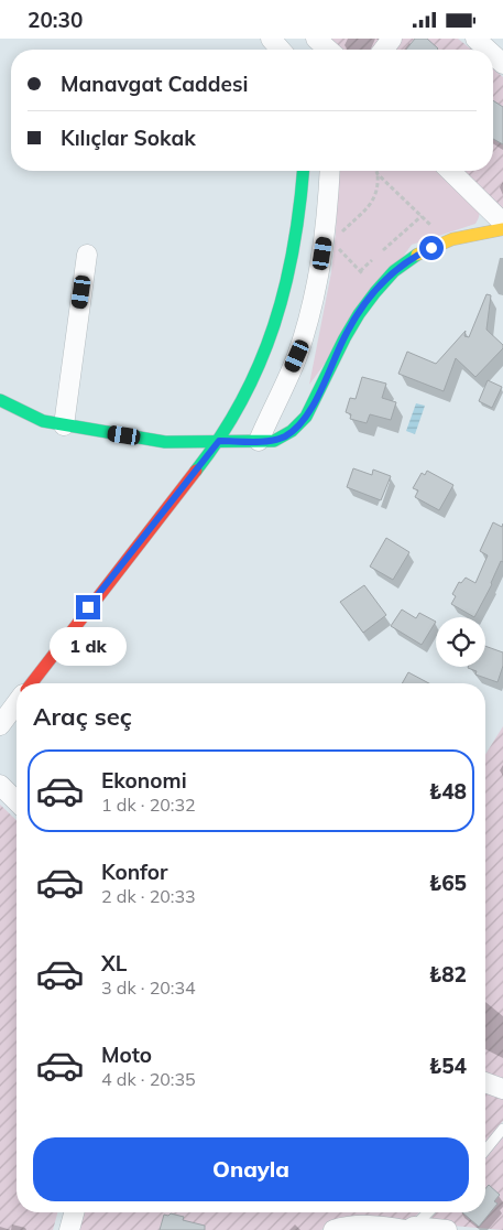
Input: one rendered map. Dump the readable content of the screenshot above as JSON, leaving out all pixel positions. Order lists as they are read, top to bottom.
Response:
{
  "page": {
    "status": "20:30",
    "banner": ["Manavgat Caddesi", "Kılıçlar Sokak"],
    "bubble": "1 dk",
    "heading": "Araç seç",
    "list": [
      {
        "name": "Ekonomi",
        "note": "1 dk · 20:32",
        "value": "₺48"
      },
      {
        "name": "Konfor",
        "note": "2 dk · 20:33",
        "value": "₺65"
      },
      {
        "name": "XL",
        "note": "3 dk · 20:34",
        "value": "₺82"
      },
      {
        "name": "Moto",
        "note": "4 dk · 20:35",
        "value": "₺54"
      }
    ],
    "buttons": "Onayla"
  }
}
